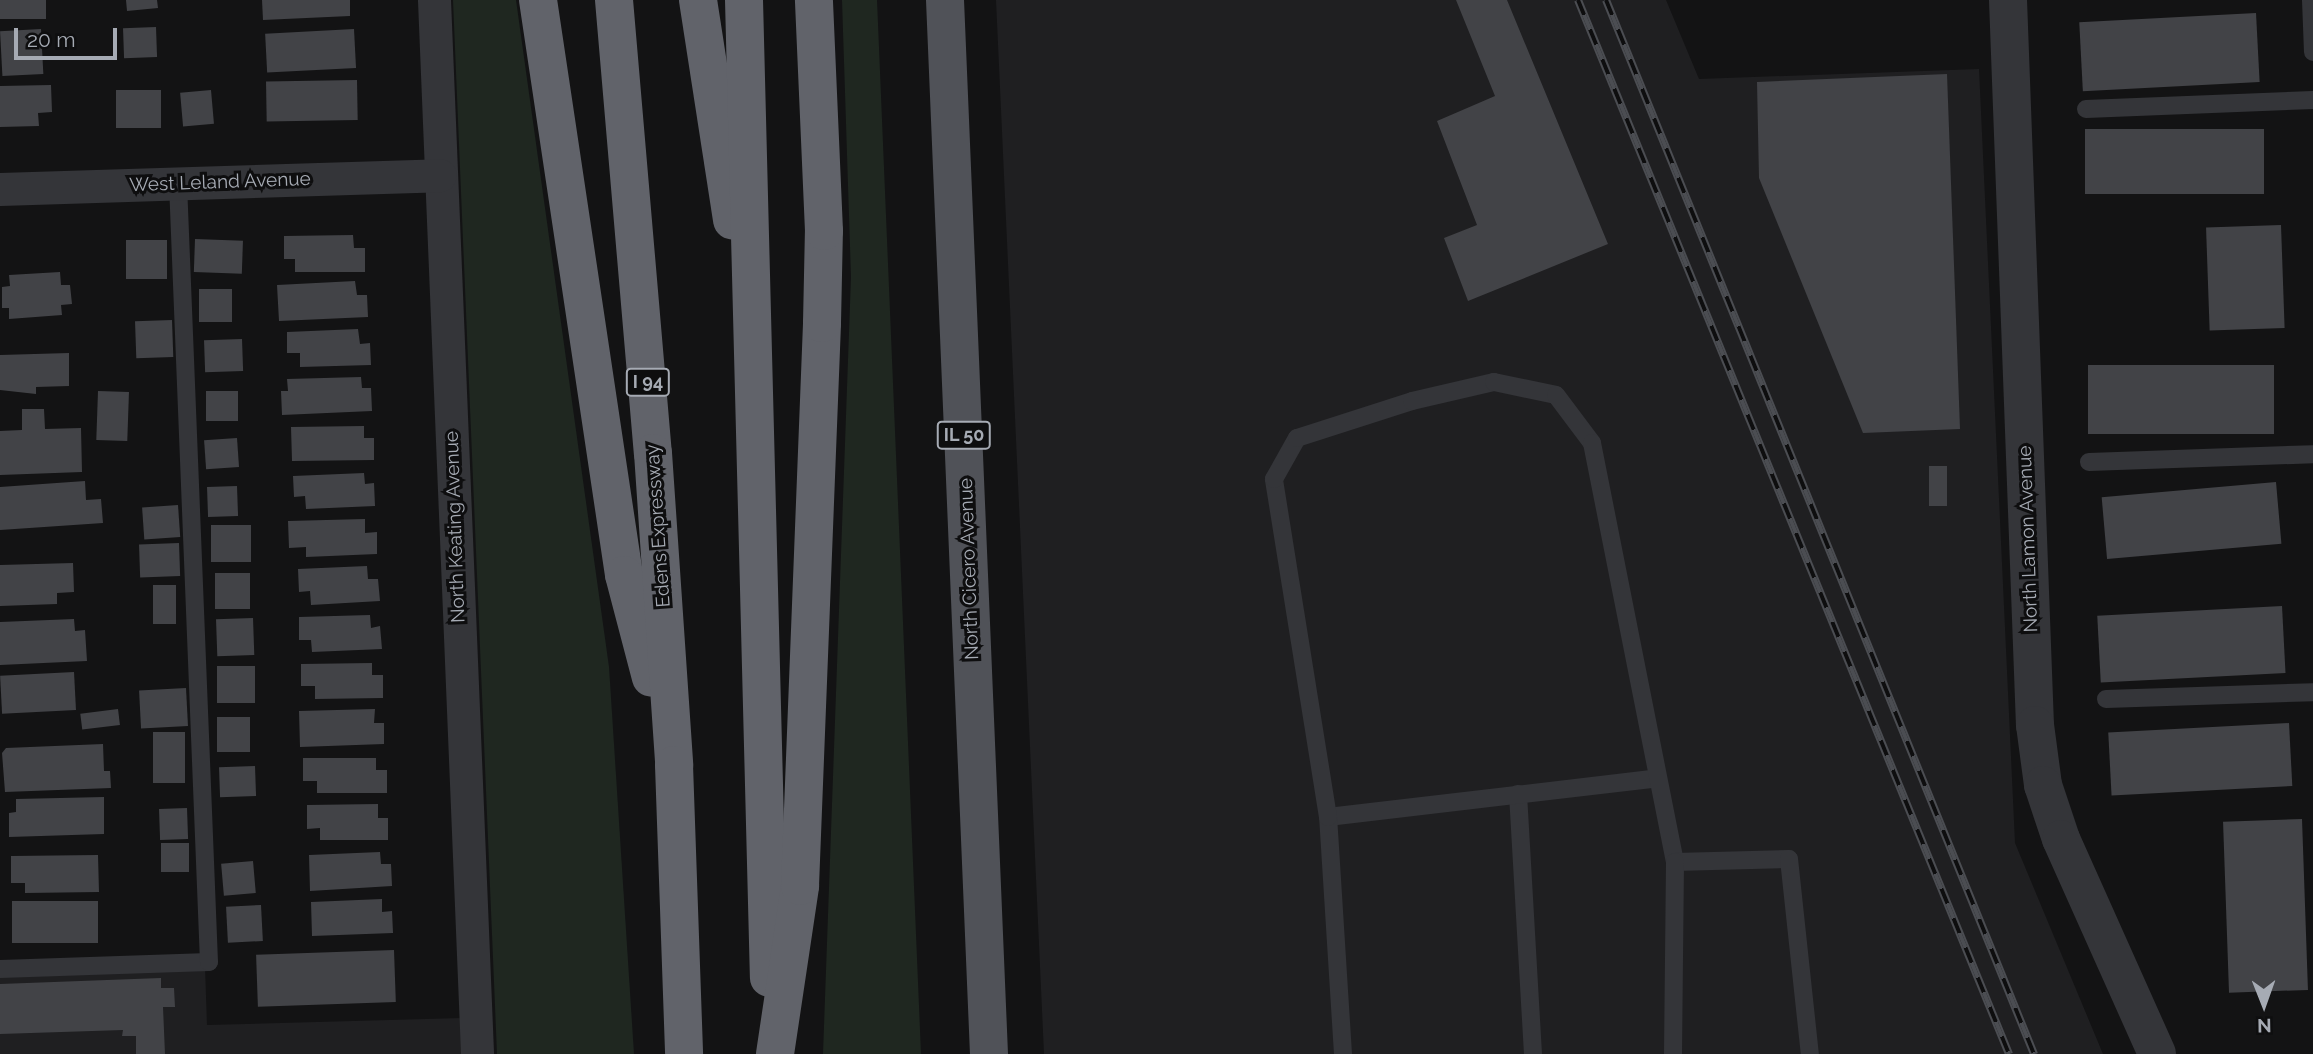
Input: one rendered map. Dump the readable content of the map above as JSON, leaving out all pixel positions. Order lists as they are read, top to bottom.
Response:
{
  "streets": {
    "highway": ["I 94", "Edens Expressway"],
    "main road": ["IL 50", "North Cicero Avenue"],
    "street": ["West Leland Avenue", "North Keating Avenue", "North Lamon Avenue"]
  },
  "crossings": [
    ["West Leland Avenue", "North Keating Avenue"]
  ],
  "scale_bar": "20 m",
  "north": "bottom"
}
